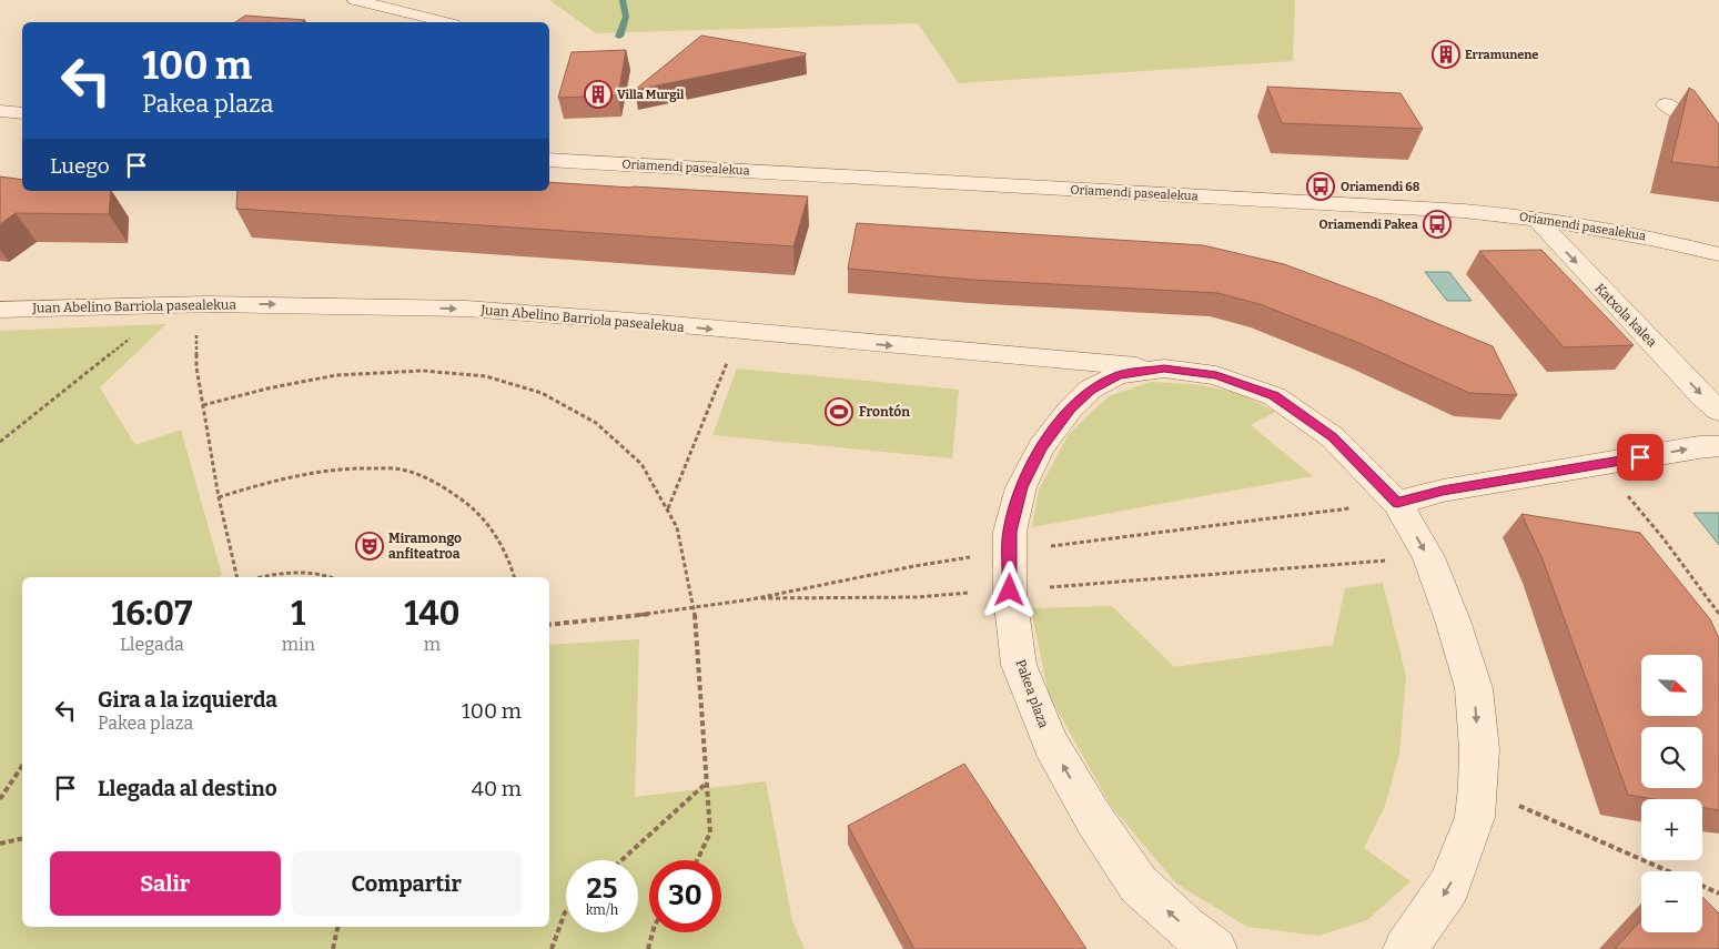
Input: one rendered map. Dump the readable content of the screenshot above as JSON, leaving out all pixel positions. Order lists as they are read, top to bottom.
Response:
{
  "streets": {
    "street": [
      "Oriamendi pasealekua",
      "Juan Abelino Barriola pasealekua",
      "Katxola kalea",
      "Pakea plaza"
    ]
  },
  "crossings": [
    ["Oriamendi pasealekua", "Katxola kalea"],
    ["Juan Abelino Barriola pasealekua", "Pakea plaza"]
  ],
  "one_way": ["Juan Abelino Barriola pasealekua", "Katxola kalea"],
  "places": {
    "building": ["Erramunene", "Villa Murgil"],
    "bus stop": ["Oriamendi 68", "Oriamendi Pakea"],
    "sports": ["Frontón"],
    "theatre": ["Miramongo anfiteatroa"]
  },
  "north": "bottom right",
  "page": {
    "turn": ["100 m", "Pakea plaza"],
    "then": "Luego",
    "eta": [
      "16:07",
      "Llegada",
      "1",
      "min",
      "140",
      "m"
    ],
    "map_buttons": ["+", "−"],
    "list": [
      {
        "name": "Gira a la izquierda",
        "note": "Pakea plaza",
        "value": "100 m"
      },
      {
        "name": "Llegada al destino",
        "value": "40 m"
      }
    ],
    "buttons": ["Salir", "Compartir"],
    "speed": "25 km/h",
    "limit": "30"
  }
}
